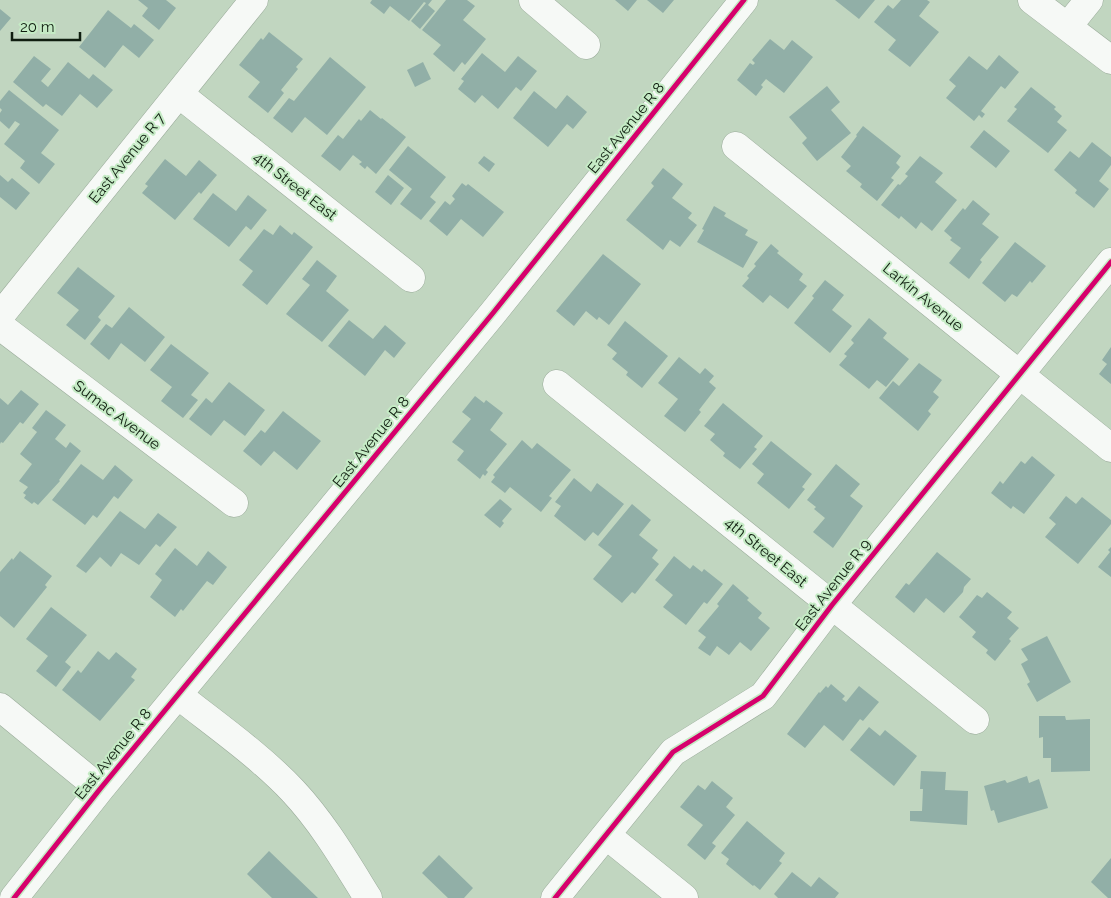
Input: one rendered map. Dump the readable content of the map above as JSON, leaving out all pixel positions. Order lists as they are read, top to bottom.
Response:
{
  "streets": {
    "street": [
      "East Avenue R 8",
      "East Avenue R 7",
      "4th Street East",
      "Larkin Avenue",
      "Sumac Avenue",
      "East Avenue R 9"
    ]
  },
  "crossings": [
    ["East Avenue R 7", "4th Street East"],
    ["4th Street East", "East Avenue R 9"],
    ["Larkin Avenue", "East Avenue R 9"]
  ],
  "scale_bar": "20 m"
}
